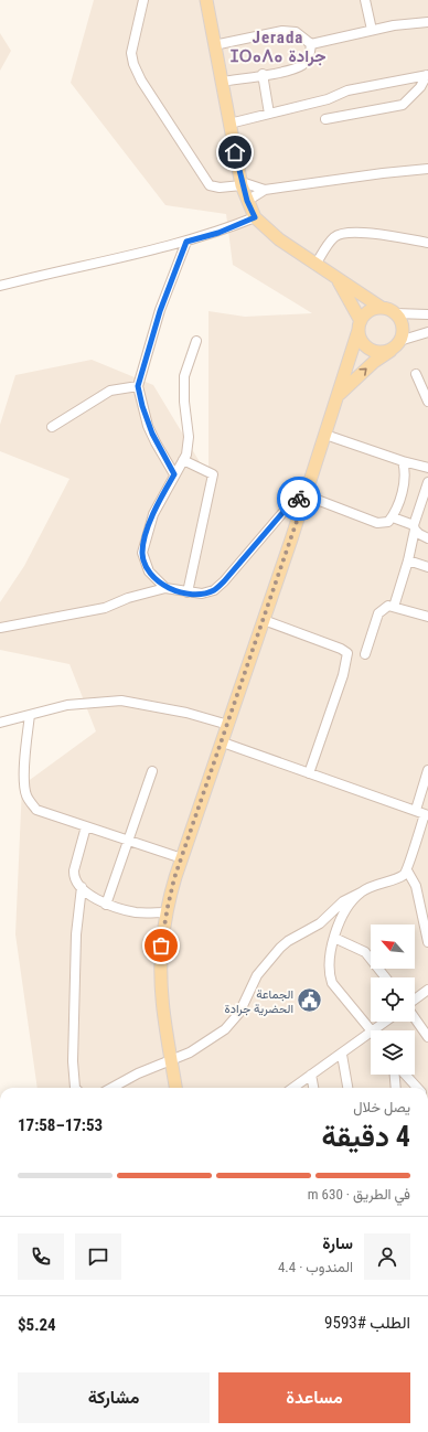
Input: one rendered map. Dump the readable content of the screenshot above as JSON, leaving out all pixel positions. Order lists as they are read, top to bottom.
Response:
{
  "districts": ["Jerada ⵊⵔⴰⴷⴰ جرادة"],
  "places": {
    "public building": ["الجماعة الحضرية جرادة"]
  },
  "north": "top left",
  "page": {
    "heading": ["4 دقيقة", "يصل خلال", "17:53–17:58"],
    "panel": [
      "سارة",
      "المندوب · 4.4",
      "الطلب #9593",
      "$5.24"
    ],
    "bar": "في الطريق · 630 m",
    "buttons": ["مساعدة", "مشاركة"]
  }
}
